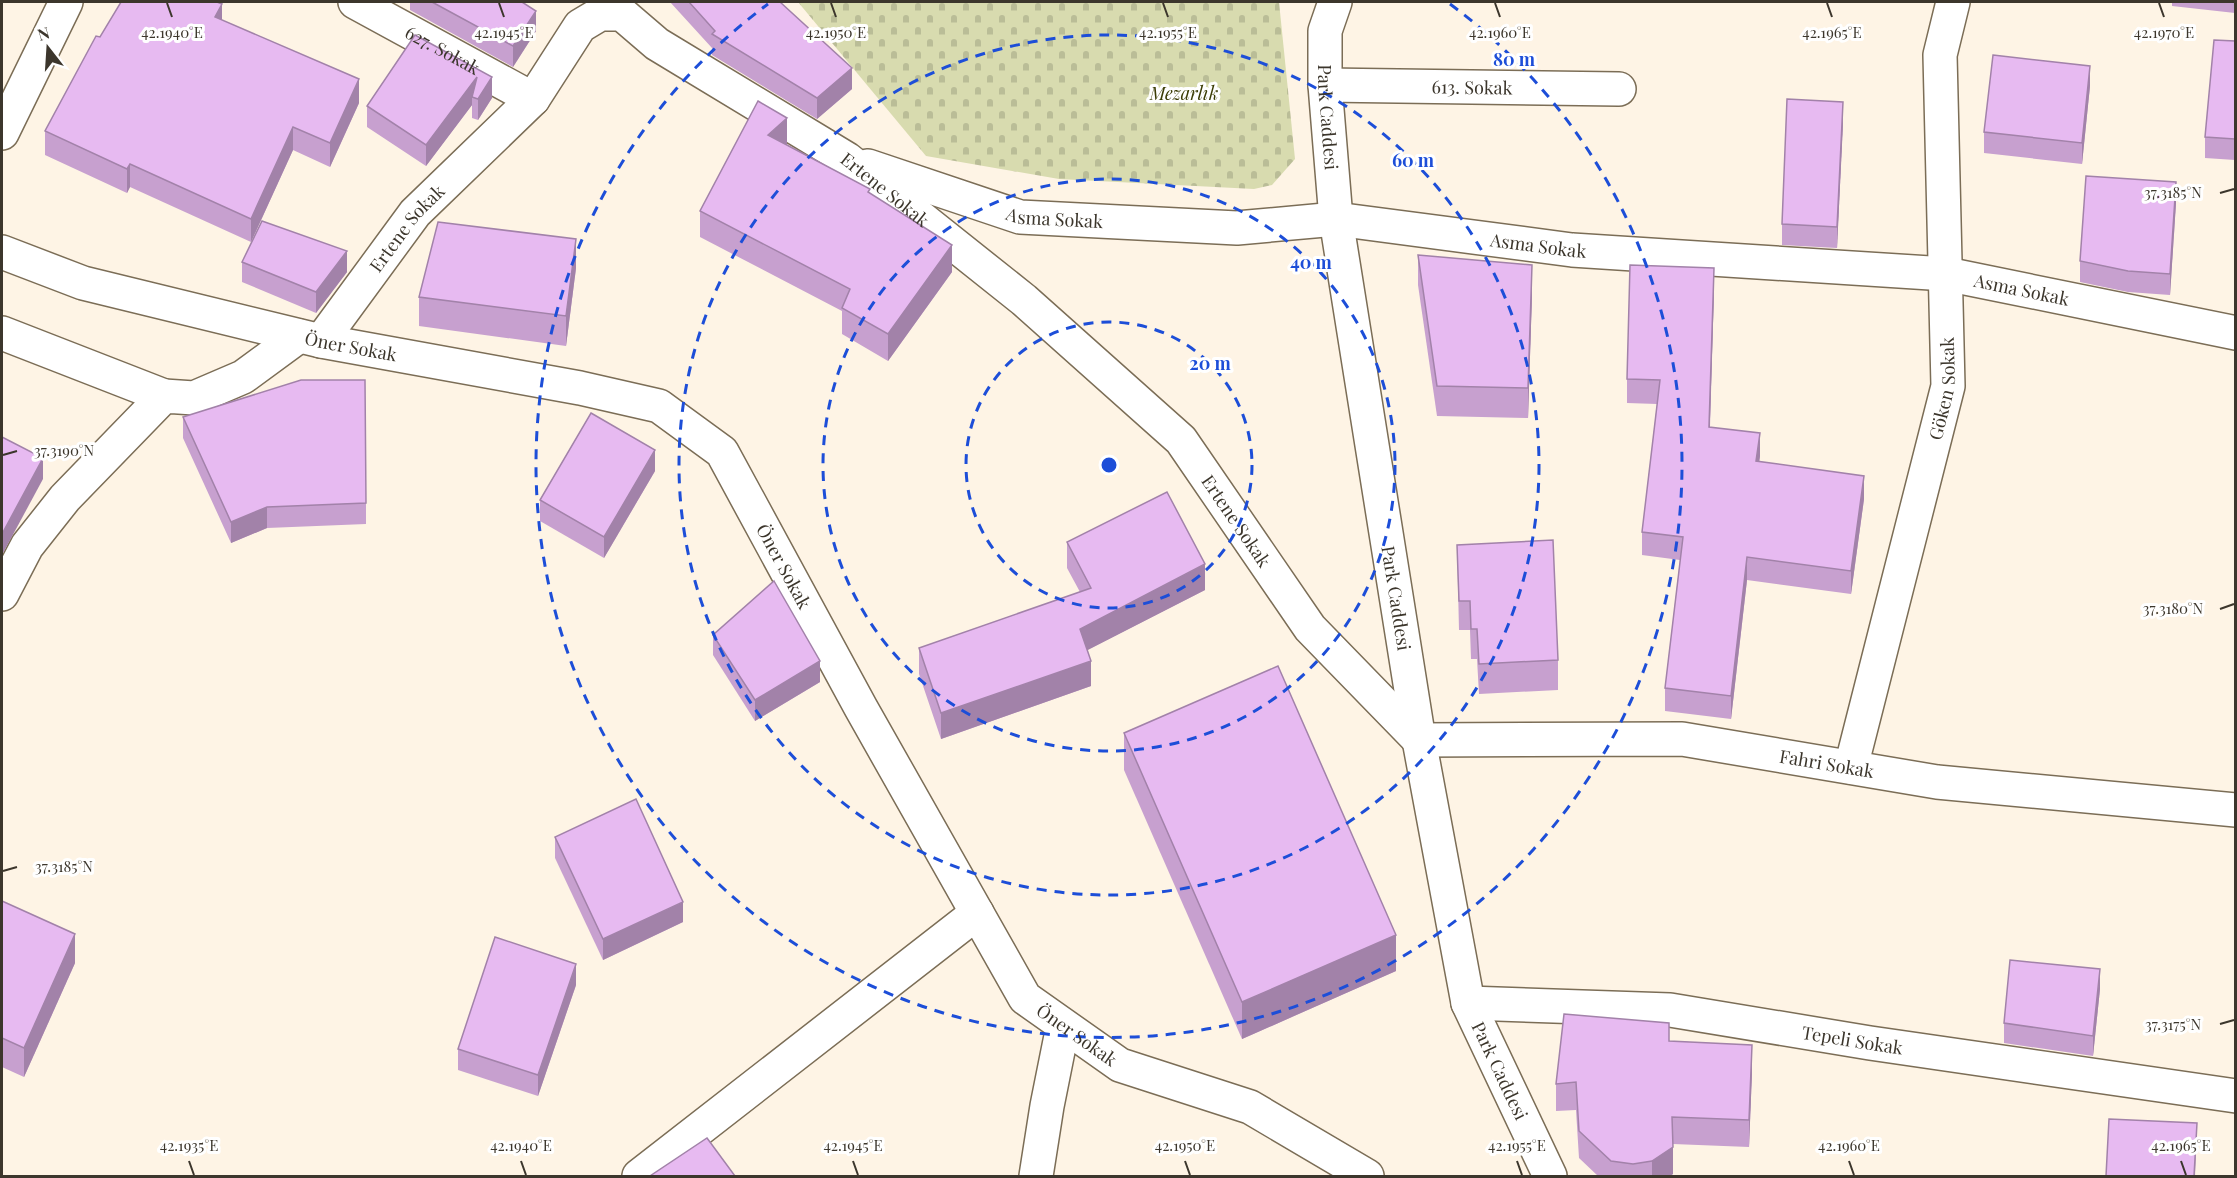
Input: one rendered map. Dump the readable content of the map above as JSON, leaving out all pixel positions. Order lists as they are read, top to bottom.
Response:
{
  "streets": {
    "street": [
      "627. Sokak",
      "613. Sokak",
      "Park Caddesi",
      "Ertene Sokak",
      "Asma Sokak",
      "Öner Sokak",
      "Göken Sokak",
      "Fahri Sokak",
      "Tepeli Sokak"
    ]
  },
  "crossings": [
    ["627. Sokak", "Ertene Sokak"],
    ["613. Sokak", "Park Caddesi"],
    ["Park Caddesi", "Ertene Sokak"],
    ["Park Caddesi", "Asma Sokak"],
    ["Park Caddesi", "Fahri Sokak"],
    ["Park Caddesi", "Tepeli Sokak"],
    ["Ertene Sokak", "Asma Sokak"],
    ["Ertene Sokak", "Öner Sokak"],
    ["Ertene Sokak", "Fahri Sokak"],
    ["Asma Sokak", "Göken Sokak"],
    ["Göken Sokak", "Fahri Sokak"]
  ],
  "parks": ["Mezarlık"],
  "north": "top",
  "coordinates": [
    "42.1940°E",
    "42.1945°E",
    "42.1950°E",
    "42.1955°E",
    "42.1960°E",
    "42.1970°E",
    "42.1965°E",
    "37.3185°N",
    "37.3190°N",
    "37.3180°N",
    "37.3175°N",
    "42.1935°E"
  ],
  "rings": [
    "80 m",
    "60 m",
    "40 m",
    "20 m"
  ]
}
